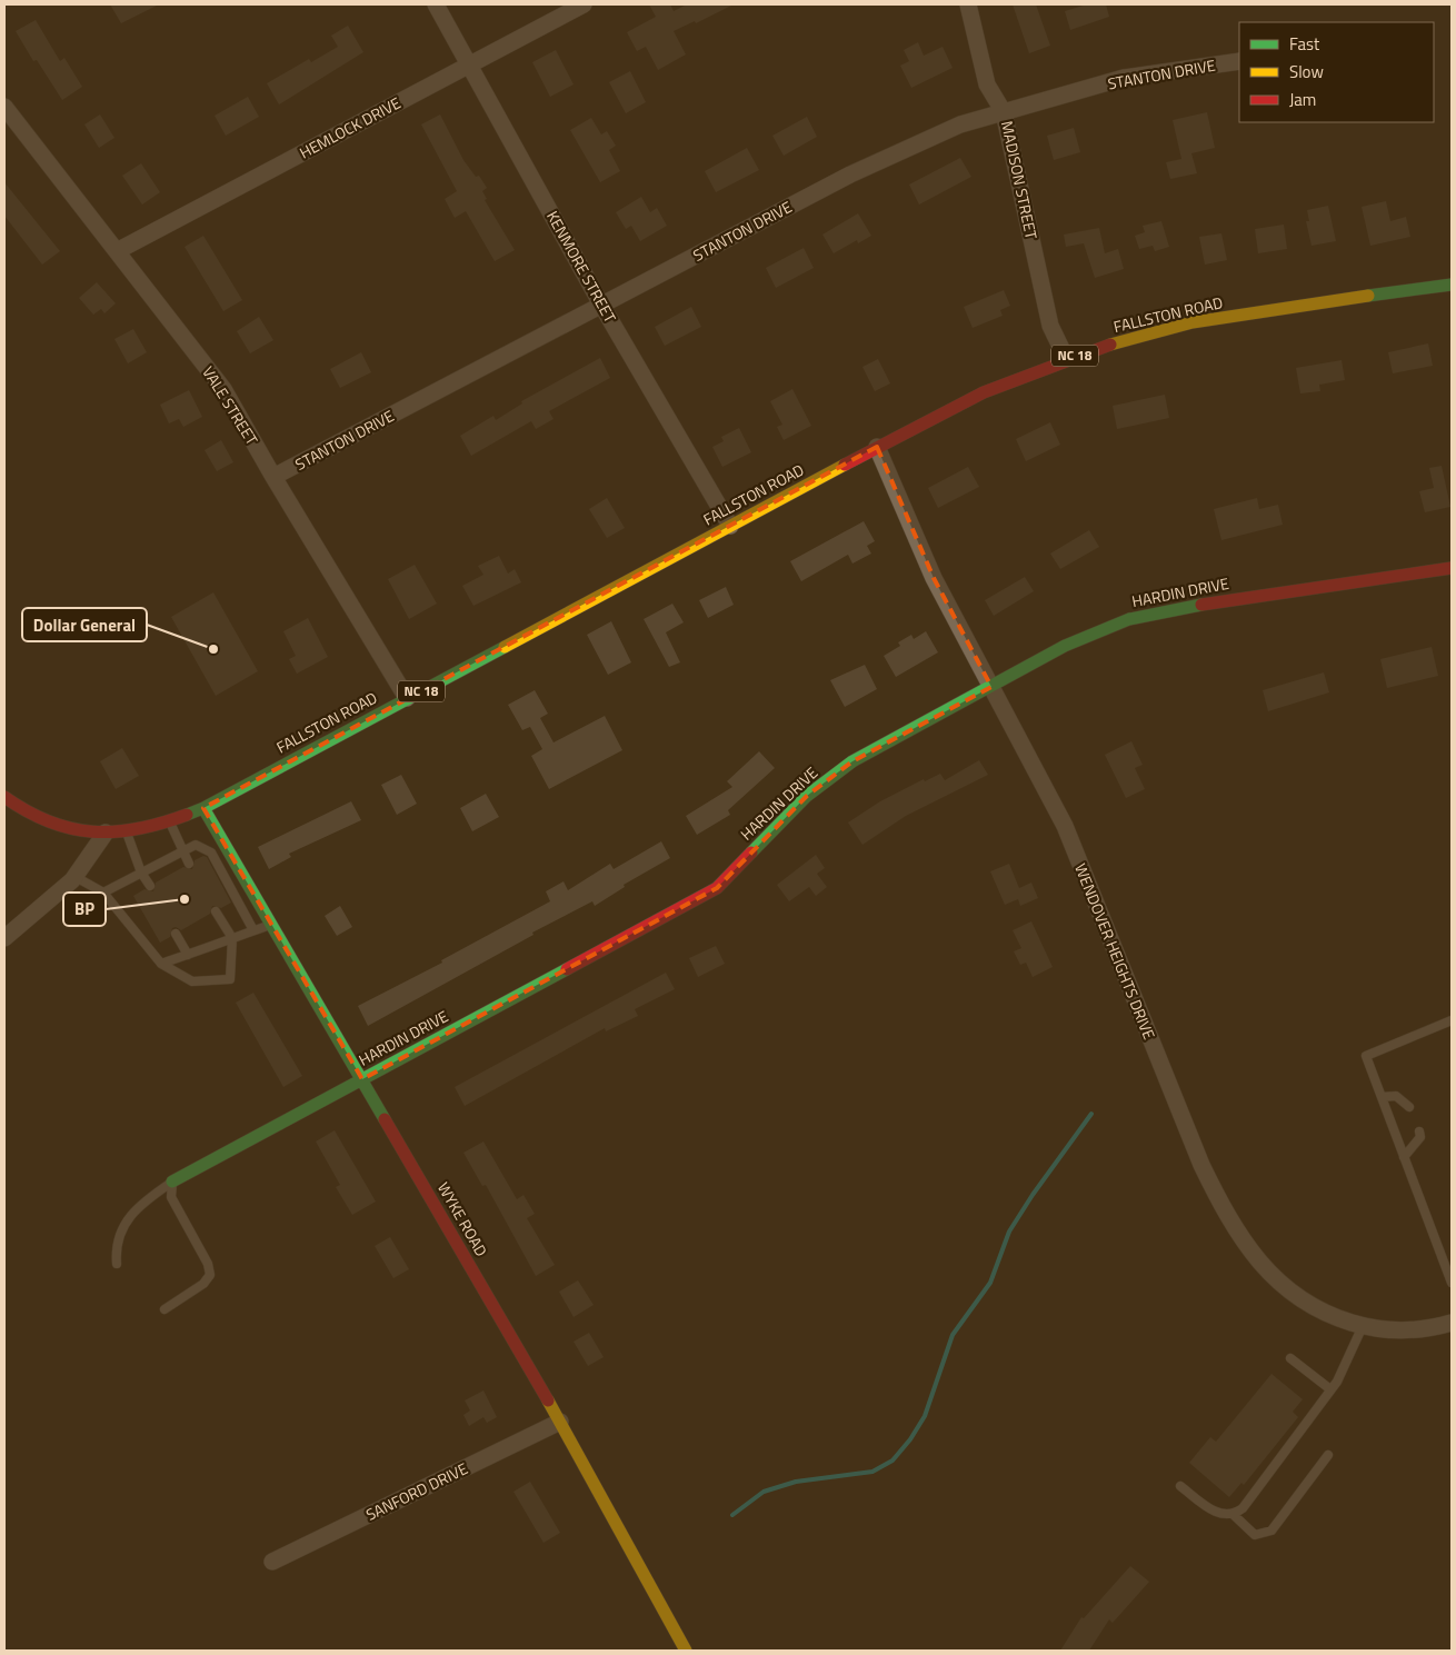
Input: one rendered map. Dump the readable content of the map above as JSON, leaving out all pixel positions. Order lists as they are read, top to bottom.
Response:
{
  "streets": {
    "main road": [
      "FALLSTON ROAD",
      "NC 18",
      "HARDIN DRIVE",
      "WYKE ROAD"
    ],
    "street": [
      "STANTON DRIVE",
      "HEMLOCK DRIVE",
      "MADISON STREET",
      "KENMORE STREET",
      "VALE STREET",
      "WENDOVER HEIGHTS DRIVE",
      "SANFORD DRIVE"
    ]
  },
  "crossings": [
    ["STANTON DRIVE", "MADISON STREET"],
    ["STANTON DRIVE", "KENMORE STREET"],
    ["STANTON DRIVE", "VALE STREET"],
    ["HEMLOCK DRIVE", "KENMORE STREET"],
    ["HEMLOCK DRIVE", "VALE STREET"],
    ["MADISON STREET", "FALLSTON ROAD"],
    ["KENMORE STREET", "FALLSTON ROAD"],
    ["FALLSTON ROAD", "NC 18"],
    ["FALLSTON ROAD", "VALE STREET"],
    ["FALLSTON ROAD", "WENDOVER HEIGHTS DRIVE"],
    ["FALLSTON ROAD", "WYKE ROAD"],
    ["HARDIN DRIVE", "WENDOVER HEIGHTS DRIVE"],
    ["HARDIN DRIVE", "WYKE ROAD"],
    ["WYKE ROAD", "SANFORD DRIVE"]
  ],
  "places": ["Dollar General", "BP"],
  "legend": ["Fast", "Slow", "Jam"]
}
